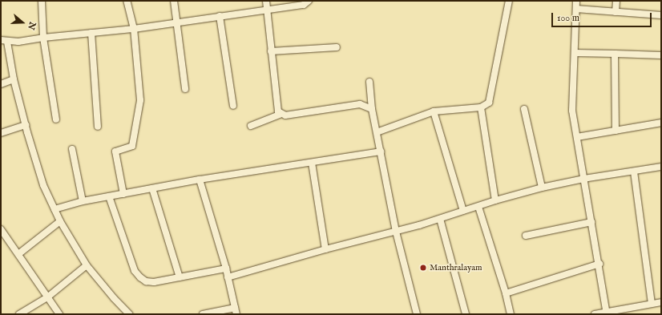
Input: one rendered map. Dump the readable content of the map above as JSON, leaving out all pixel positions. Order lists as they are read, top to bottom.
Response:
{
  "places": ["Manthralayam"],
  "scale_bar": "100 m",
  "north": "right"
}
